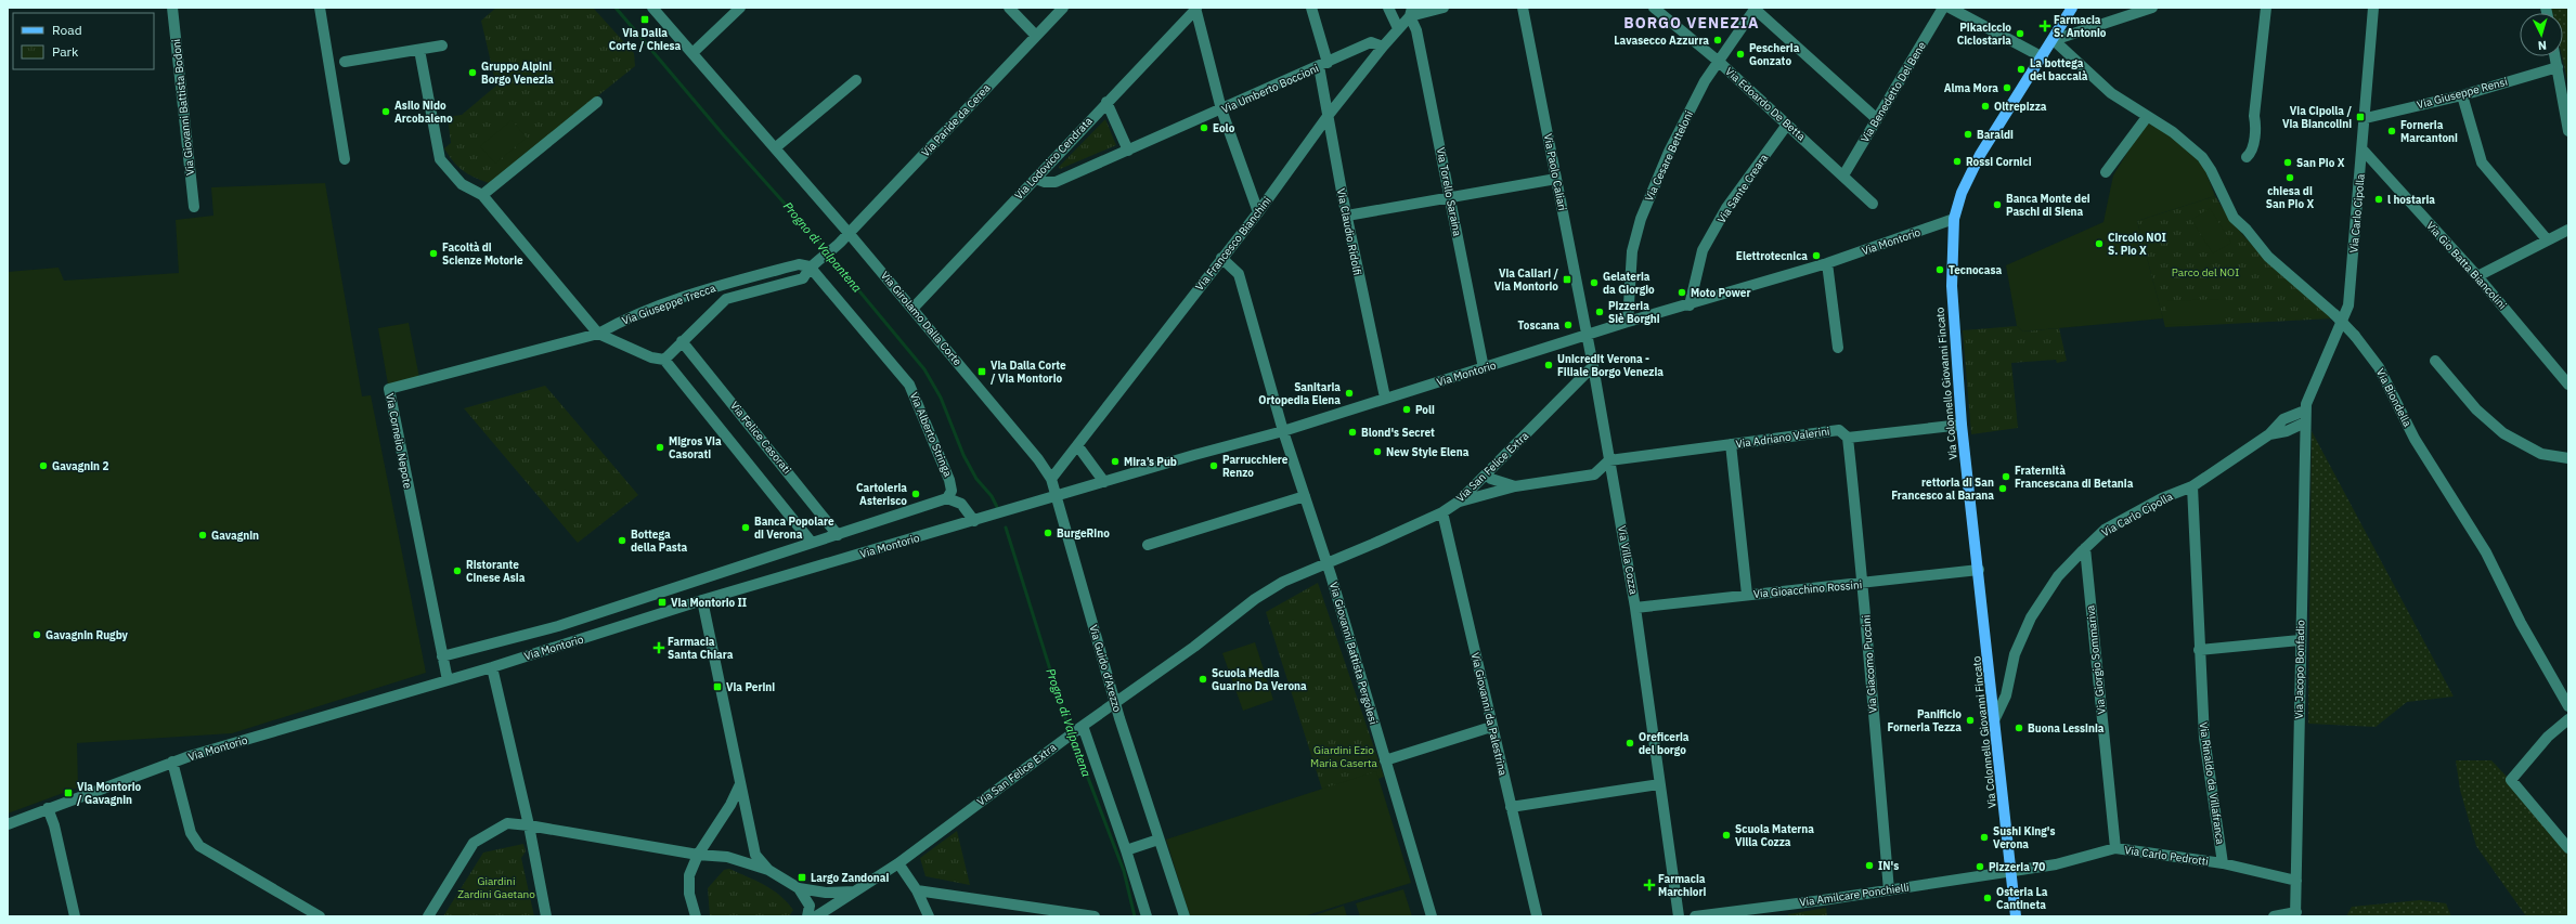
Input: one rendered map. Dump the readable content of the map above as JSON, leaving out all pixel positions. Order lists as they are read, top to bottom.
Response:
{
  "streets": {
    "main road": ["Via Colonnello Giovanni Fincato"],
    "street": [
      "Via Umberto Boccioni",
      "Via Benedetto Del Bene",
      "Via Giuseppe Rensi",
      "Via Edoardo De Betta",
      "Via Giovanni Battista Bodoni",
      "Via Paride da Cerea",
      "Via Cesare Betteloni",
      "Via Lodovico Cendrata",
      "Via Paolo Caliari",
      "Via Sante Creara",
      "Via Torello Saraina",
      "Via Carlo Cipolla",
      "Via Claudio Ridolfi",
      "Via Montorio",
      "Via Francesco Bianchini",
      "Via Gio Batta Biancolini",
      "Via Giuseppe Trecca",
      "Via Girolamo Dalla Corte",
      "Via Biondella",
      "Via Alberto Stringa",
      "Via Felice Casorati",
      "Via Adriano Valerini",
      "Via Cornelio Nepote",
      "Via San Felice Extra",
      "Via Villa Cozza",
      "Via Gioacchino Rossini",
      "Via Giovanni Battista Pergolesi",
      "Via Giorgio Sommariva",
      "Via Giacomo Puccini",
      "Via Guido d'Arezzo",
      "Via Jacopo Bonfadio",
      "Via Giovanni da Palestrina",
      "Via Rinaldo da Villafranca",
      "Via Carlo Pedrotti",
      "Via Amilcare Ponchielli"
    ]
  },
  "crossings": [
    ["Via Umberto Boccioni", "Via Lodovico Cendrata"],
    ["Via Umberto Boccioni", "Via Claudio Ridolfi"],
    ["Via Umberto Boccioni", "Via Francesco Bianchini"],
    ["Via Benedetto Del Bene", "Via Edoardo De Betta"],
    ["Via Giuseppe Rensi", "Via Carlo Cipolla"],
    ["Via Edoardo De Betta", "Via Cesare Betteloni"],
    ["Via Edoardo De Betta", "Via Sante Creara"],
    ["Via Paride da Cerea", "Via Giuseppe Trecca"],
    ["Via Paride da Cerea", "Via Girolamo Dalla Corte"],
    ["Via Cesare Betteloni", "Via Montorio"],
    ["Via Lodovico Cendrata", "Via Girolamo Dalla Corte"],
    ["Via Paolo Caliari", "Via Montorio"],
    ["Via Paolo Caliari", "Via Villa Cozza"],
    ["Via Sante Creara", "Via Montorio"],
    ["Via Torello Saraina", "Via Montorio"],
    ["Via Torello Saraina", "Via Francesco Bianchini"],
    ["Via Carlo Cipolla", "Via Gio Batta Biancolini"],
    ["Via Carlo Cipolla", "Via Colonnello Giovanni Fincato"],
    ["Via Carlo Cipolla", "Via Giorgio Sommariva"],
    ["Via Carlo Cipolla", "Via Jacopo Bonfadio"],
    ["Via Carlo Cipolla", "Via Rinaldo da Villafranca"],
    ["Via Claudio Ridolfi", "Via Montorio"],
    ["Via Claudio Ridolfi", "Via Francesco Bianchini"],
    ["Via Montorio", "Via Girolamo Dalla Corte"],
    ["Via Montorio", "Via Colonnello Giovanni Fincato"],
    ["Via Montorio", "Via Alberto Stringa"],
    ["Via Montorio", "Via Felice Casorati"],
    ["Via Montorio", "Via Cornelio Nepote"],
    ["Via Montorio", "Via Villa Cozza"],
    ["Via Montorio", "Via Guido d'Arezzo"],
    ["Via Francesco Bianchini", "Via Girolamo Dalla Corte"],
    ["Via Giuseppe Trecca", "Via Girolamo Dalla Corte"],
    ["Via Giuseppe Trecca", "Via Alberto Stringa"],
    ["Via Giuseppe Trecca", "Via Felice Casorati"],
    ["Via Giuseppe Trecca", "Via Cornelio Nepote"],
    ["Via Girolamo Dalla Corte", "Via Guido d'Arezzo"],
    ["Via Colonnello Giovanni Fincato", "Via Biondella"],
    ["Via Colonnello Giovanni Fincato", "Via Adriano Valerini"],
    ["Via Colonnello Giovanni Fincato", "Via Gioacchino Rossini"],
    ["Via Colonnello Giovanni Fincato", "Via Carlo Pedrotti"],
    ["Via Colonnello Giovanni Fincato", "Via Amilcare Ponchielli"],
    ["Via Adriano Valerini", "Via Villa Cozza"],
    ["Via Adriano Valerini", "Via Gioacchino Rossini"],
    ["Via Adriano Valerini", "Via Giacomo Puccini"],
    ["Via San Felice Extra", "Via Villa Cozza"],
    ["Via San Felice Extra", "Via Giovanni Battista Pergolesi"],
    ["Via San Felice Extra", "Via Guido d'Arezzo"],
    ["Via San Felice Extra", "Via Giovanni da Palestrina"],
    ["Via Villa Cozza", "Via Gioacchino Rossini"],
    ["Via Gioacchino Rossini", "Via Giacomo Puccini"],
    ["Via Giorgio Sommariva", "Via Carlo Pedrotti"],
    ["Via Giacomo Puccini", "Via Amilcare Ponchielli"],
    ["Via Jacopo Bonfadio", "Via Carlo Pedrotti"],
    ["Via Rinaldo da Villafranca", "Via Carlo Pedrotti"],
    ["Via Carlo Pedrotti", "Via Amilcare Ponchielli"]
  ],
  "districts": ["BORGO VENEZIA"],
  "water": ["Progno di Valpantena"],
  "parks": ["Parco del NOI", "Giardini Ezio Maria Caserta", "Giardini Zardini Gaetano"],
  "places": {
    "transit": [
      "Via Dalla Corte / Chiesa",
      "Via Cipolla / Via Biancolini",
      "Via Caliari / Via Montorio",
      "Via Dalla Corte / Via Montorio",
      "Via Montorio II",
      "Via Perini",
      "Via Montorio / Gavagnin",
      "Largo Zandonai"
    ],
    "health": ["Farmacia S. Antonio", "Farmacia Santa Chiara", "Farmacia Marchiori"],
    "other": [
      "Pikaciccio Ciclostaria",
      "Lavasecco Azzurra",
      "Pescheria Gonzato",
      "La bottega del baccalà",
      "Gruppo Alpini Borgo Venezia",
      "Alma Mora",
      "Oltrepizza",
      "Asilo Nido Arcobaleno",
      "Eolo",
      "Forneria Marcantoni",
      "Baraldi",
      "Rossi Cornici",
      "San Pio X",
      "chiesa di San Pio X",
      "l hostaria",
      "Banca Monte dei Paschi di Siena",
      "Circolo NOI S. Pio X",
      "Facoltà di Scienze Motorie",
      "Elettrotecnica",
      "Tecnocasa",
      "Gelateria da Giorgio",
      "Moto Power",
      "Pizzeria Siè Borghi",
      "Toscana",
      "Unicredit Verona - Filiale Borgo Venezia",
      "Sanitaria Ortopedia Elena",
      "Poli",
      "Blond's Secret",
      "Migros Via Casorati",
      "New Style Elena",
      "Mira’s Pub",
      "Gavagnin 2",
      "Parrucchiere Renzo",
      "Fraternità Francescana di Betania",
      "rettoria di San Francesco al Barana",
      "Cartoleria Asterisco",
      "Banca Popolare di Verona",
      "BurgeRino",
      "Gavagnin",
      "Bottega della Pasta",
      "Ristorante Cinese Asia",
      "Gavagnin Rugby",
      "Scuola Media Guarino Da Verona",
      "Panificio Forneria Tezza",
      "Buona Lessinia",
      "Oreficeria del borgo",
      "Scuola Materna Villa Cozza",
      "Sushi King's Verona",
      "IN's",
      "Pizzeria 70",
      "Osteria La Cantineta"
    ]
  },
  "legend": ["Road", "Park"],
  "north": "bottom"
}
